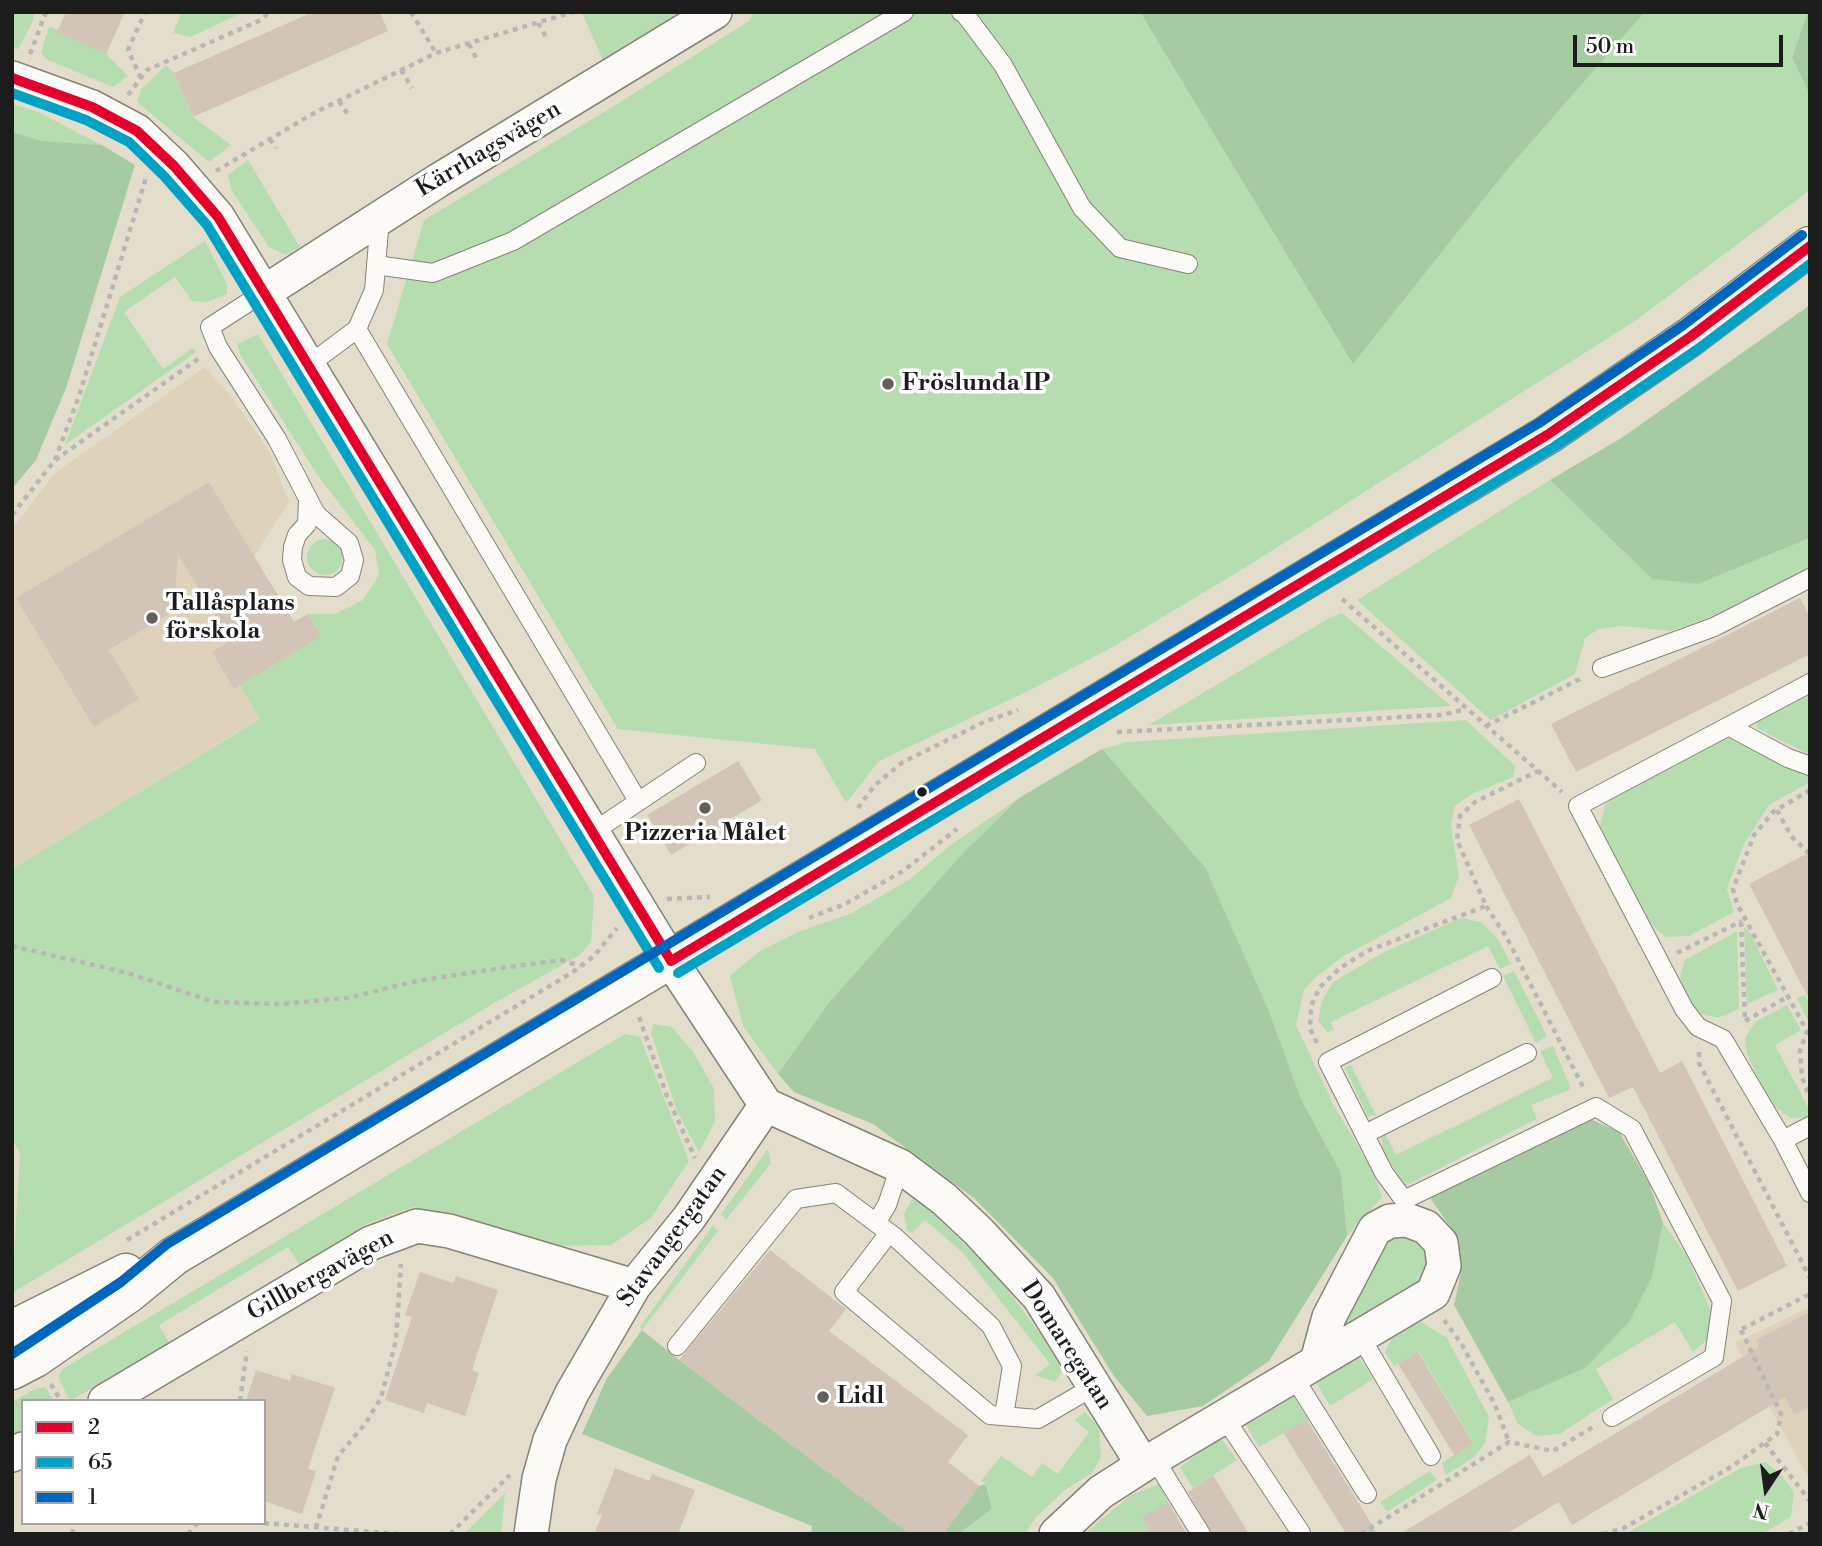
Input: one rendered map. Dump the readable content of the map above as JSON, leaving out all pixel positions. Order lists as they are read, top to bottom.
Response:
{
  "streets": {
    "street": [
      "Kärrhagsvägen",
      "Stavangergatan",
      "Gillbergavägen",
      "Domaregatan"
    ]
  },
  "crossings": [
    ["Stavangergatan", "Gillbergavägen"],
    ["Stavangergatan", "Domaregatan"]
  ],
  "places": [
    "Fröslunda IP",
    "Tallåsplans förskola",
    "Pizzeria Målet",
    "Lidl"
  ],
  "lines": ["transit line 2", "transit line 65", "transit line 1"],
  "legend": ["2", "65", "1"],
  "scale_bar": "50 m",
  "north": "bottom"
}
